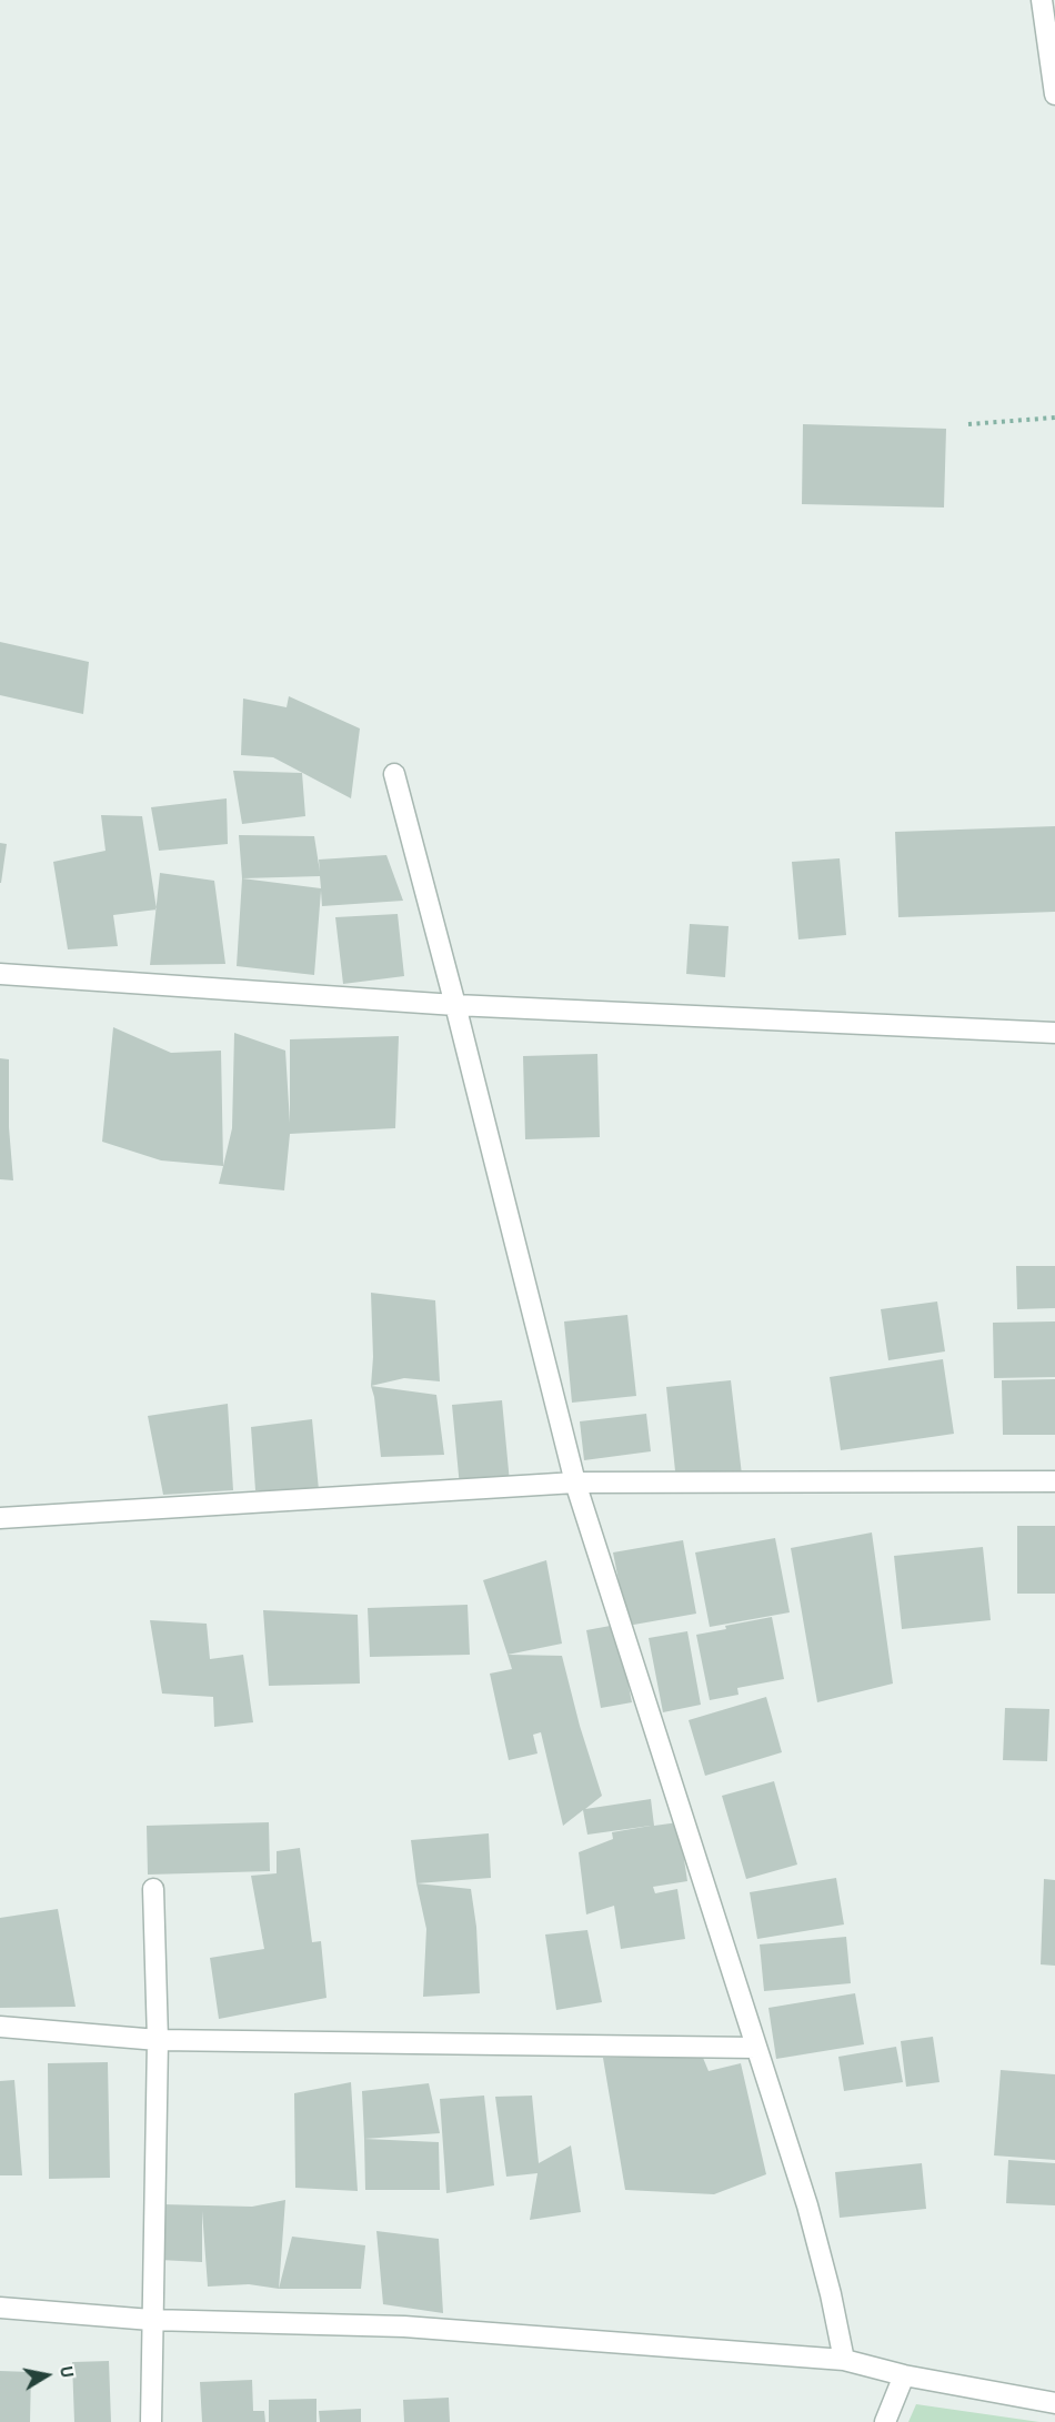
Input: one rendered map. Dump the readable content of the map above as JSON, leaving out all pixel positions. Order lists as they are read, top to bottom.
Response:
{
  "north": "right"
}
